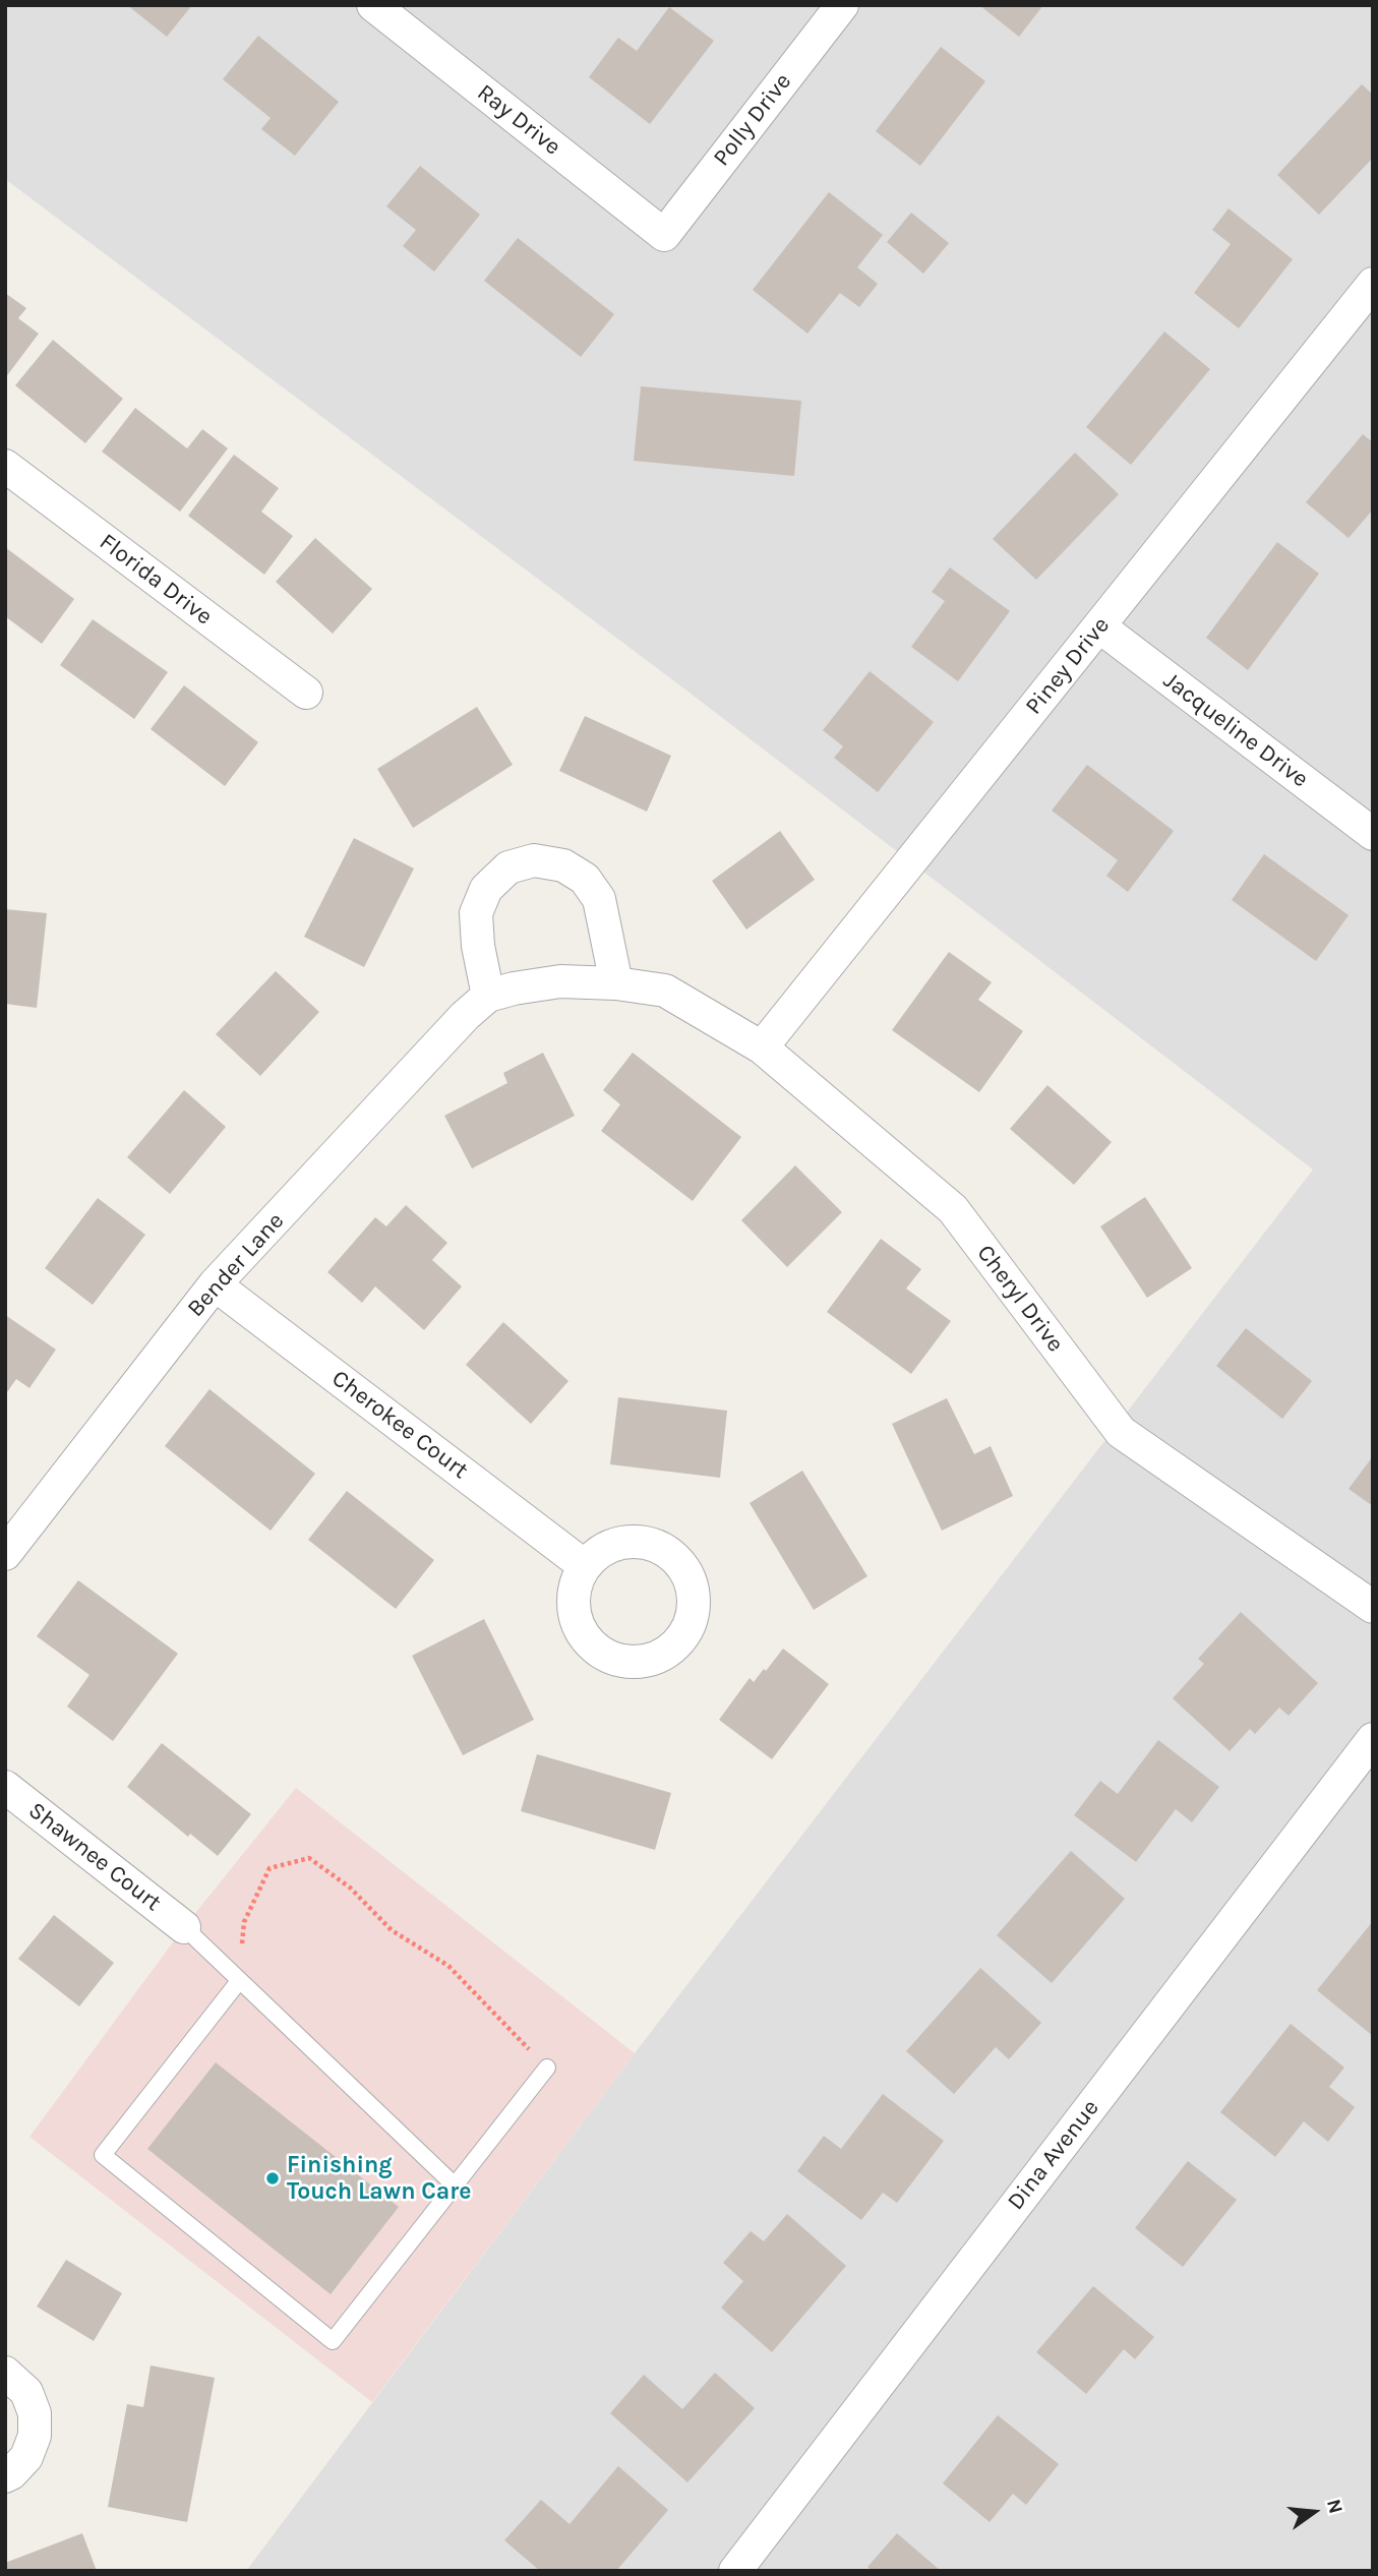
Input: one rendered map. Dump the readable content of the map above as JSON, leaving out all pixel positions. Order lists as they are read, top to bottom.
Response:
{
  "streets": {
    "street": [
      "Ray Drive",
      "Polly Drive",
      "Florida Drive",
      "Piney Drive",
      "Jacqueline Drive",
      "Bender Lane",
      "Cheryl Drive",
      "Cherokee Court",
      "Shawnee Court",
      "Dina Avenue"
    ]
  },
  "crossings": [
    ["Ray Drive", "Polly Drive"],
    ["Piney Drive", "Jacqueline Drive"],
    ["Piney Drive", "Cheryl Drive"],
    ["Bender Lane", "Cheryl Drive"],
    ["Bender Lane", "Cherokee Court"]
  ],
  "places": ["Finishing Touch Lawn Care"],
  "north": "right"
}
